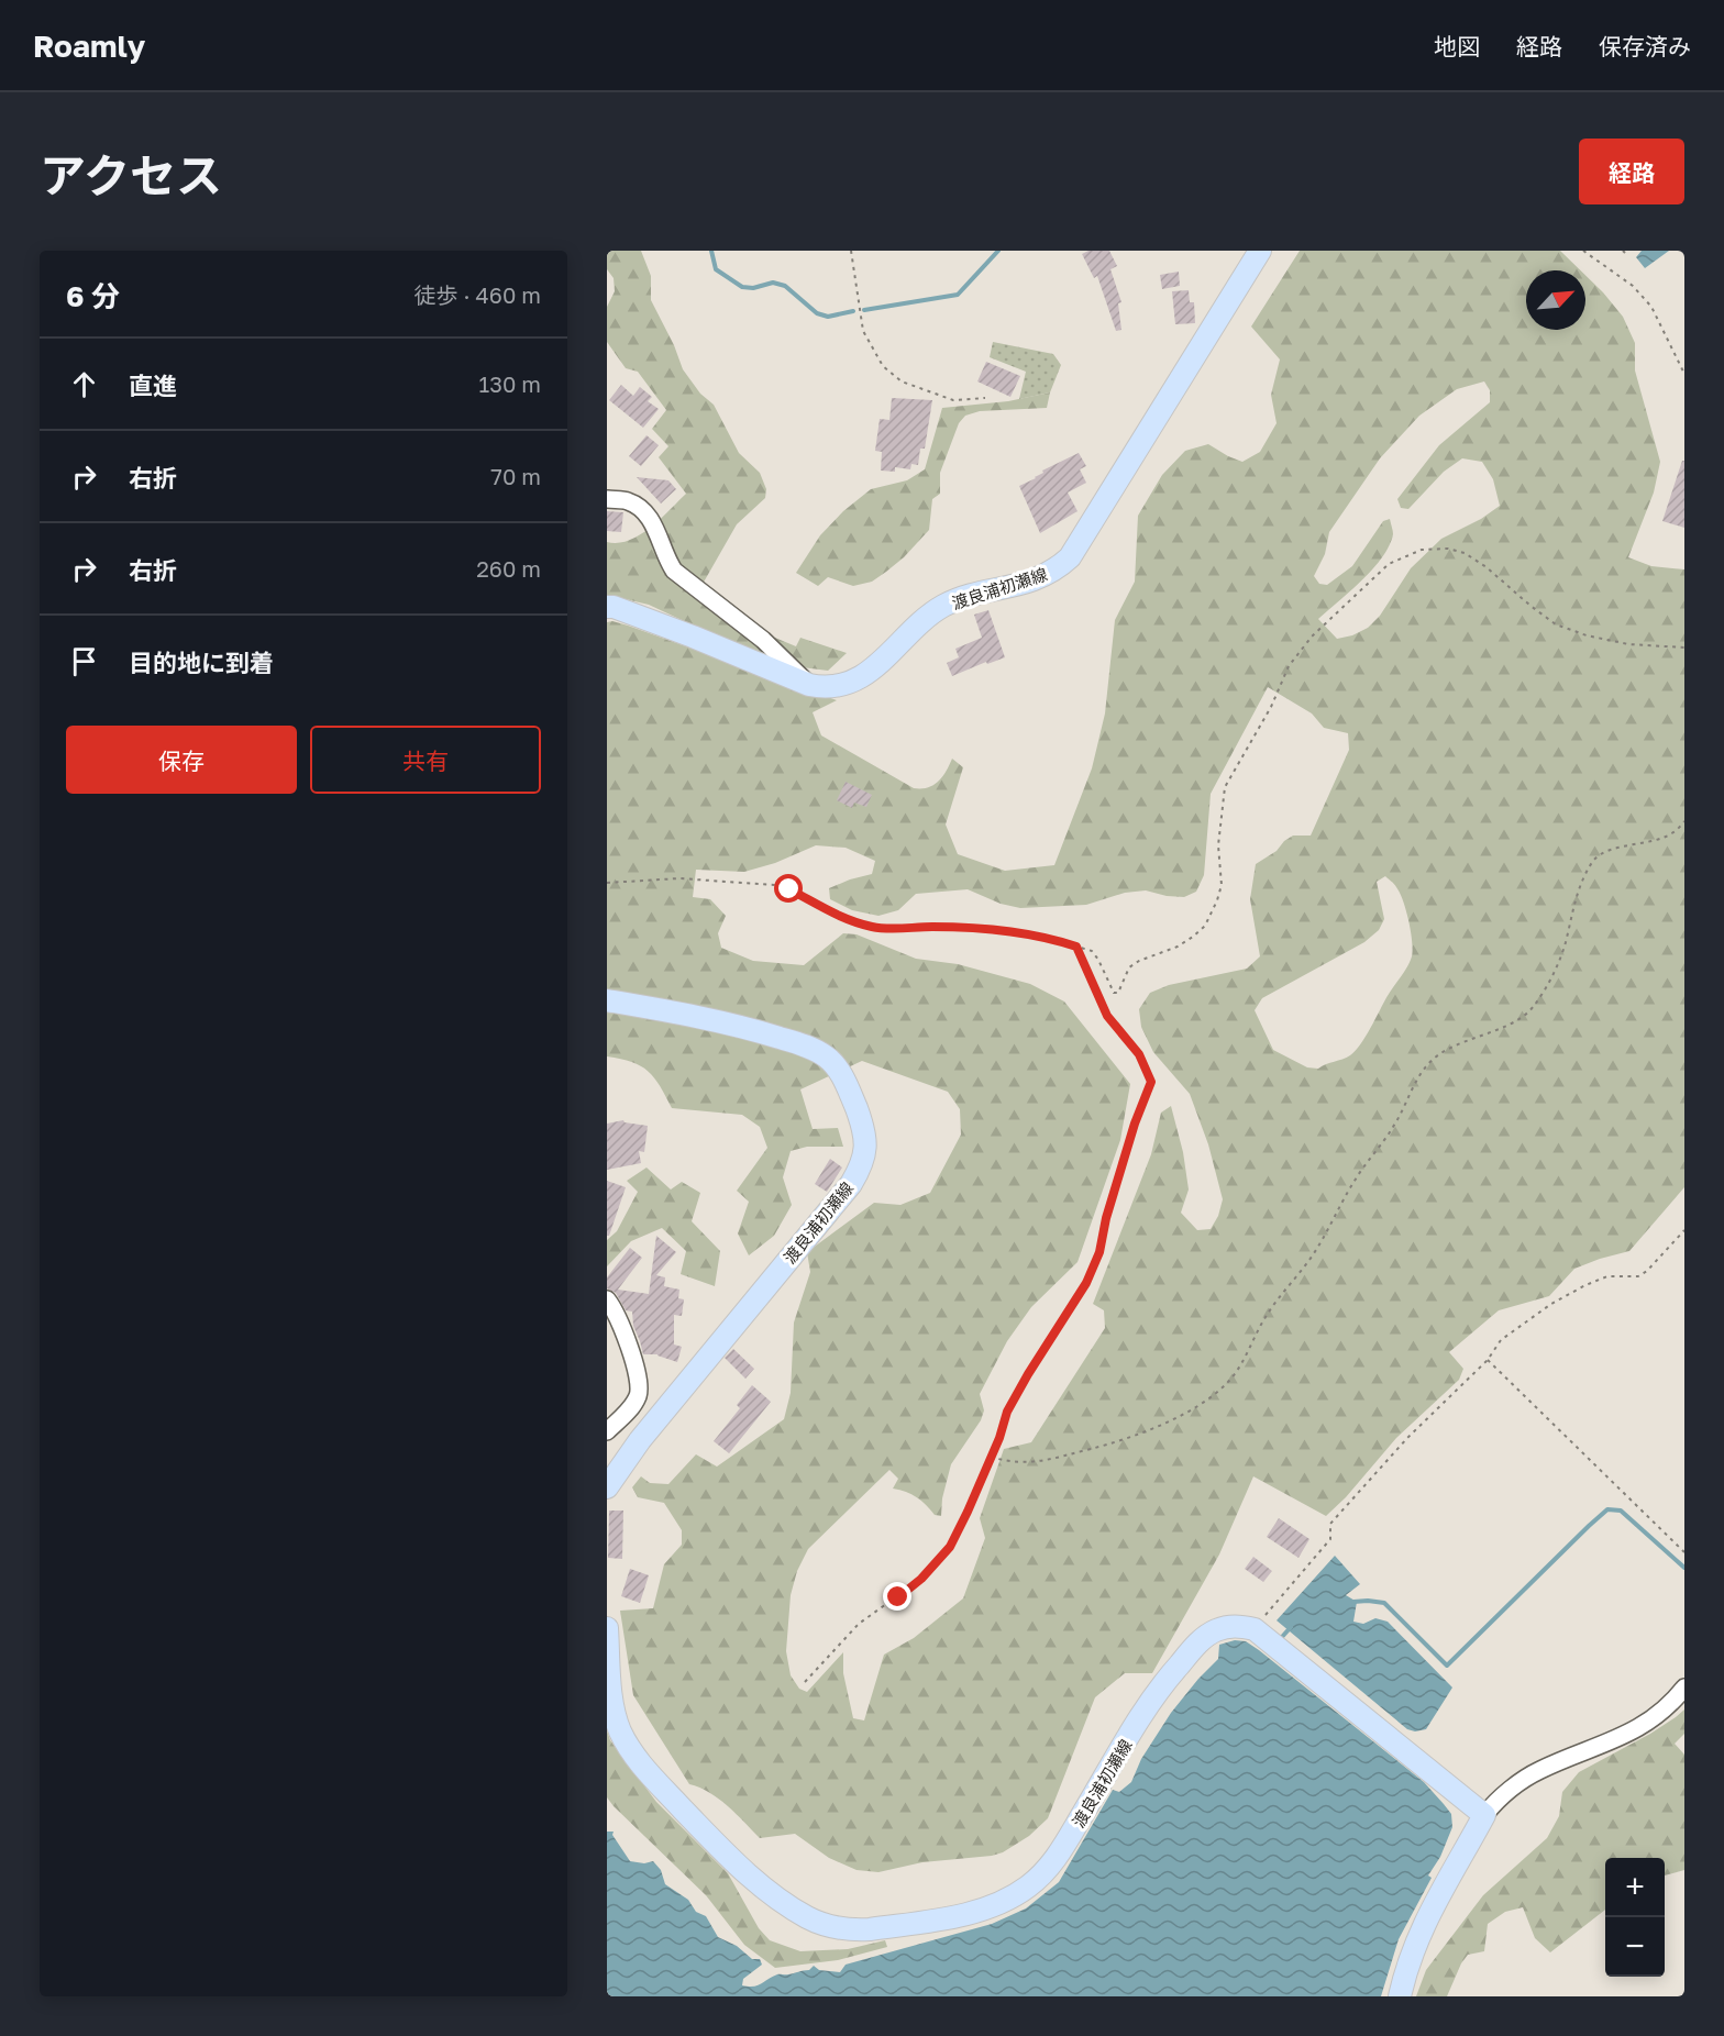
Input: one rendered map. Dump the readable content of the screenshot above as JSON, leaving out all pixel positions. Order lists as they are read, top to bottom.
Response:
{
  "streets": {
    "main road": ["渡良浦初瀬線"]
  },
  "north": "top right",
  "page": {
    "header": "Roamly",
    "nav": ["地図", "経路", "保存済み"],
    "title": "アクセス",
    "buttons": [
      "経路",
      ["保存", "共有"]
    ],
    "heading": ["6 分", "徒歩 · 460 m"],
    "list": [
      ["直進", "130 m"],
      ["右折", "70 m"],
      ["右折", "260 m"],
      "目的地に到着"
    ],
    "map_buttons": ["+", "−"]
  }
}
